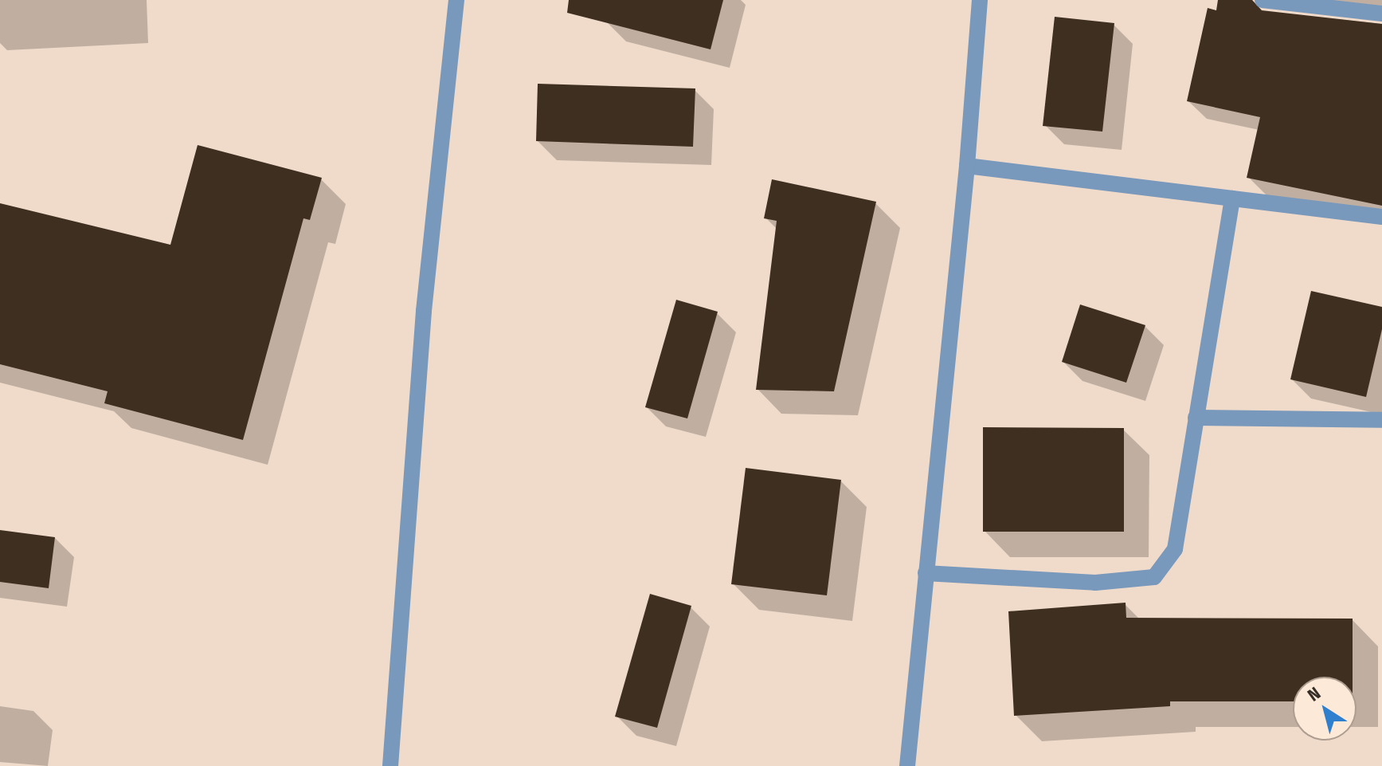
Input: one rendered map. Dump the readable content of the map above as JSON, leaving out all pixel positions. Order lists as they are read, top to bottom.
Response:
{
  "north": "top left"
}
